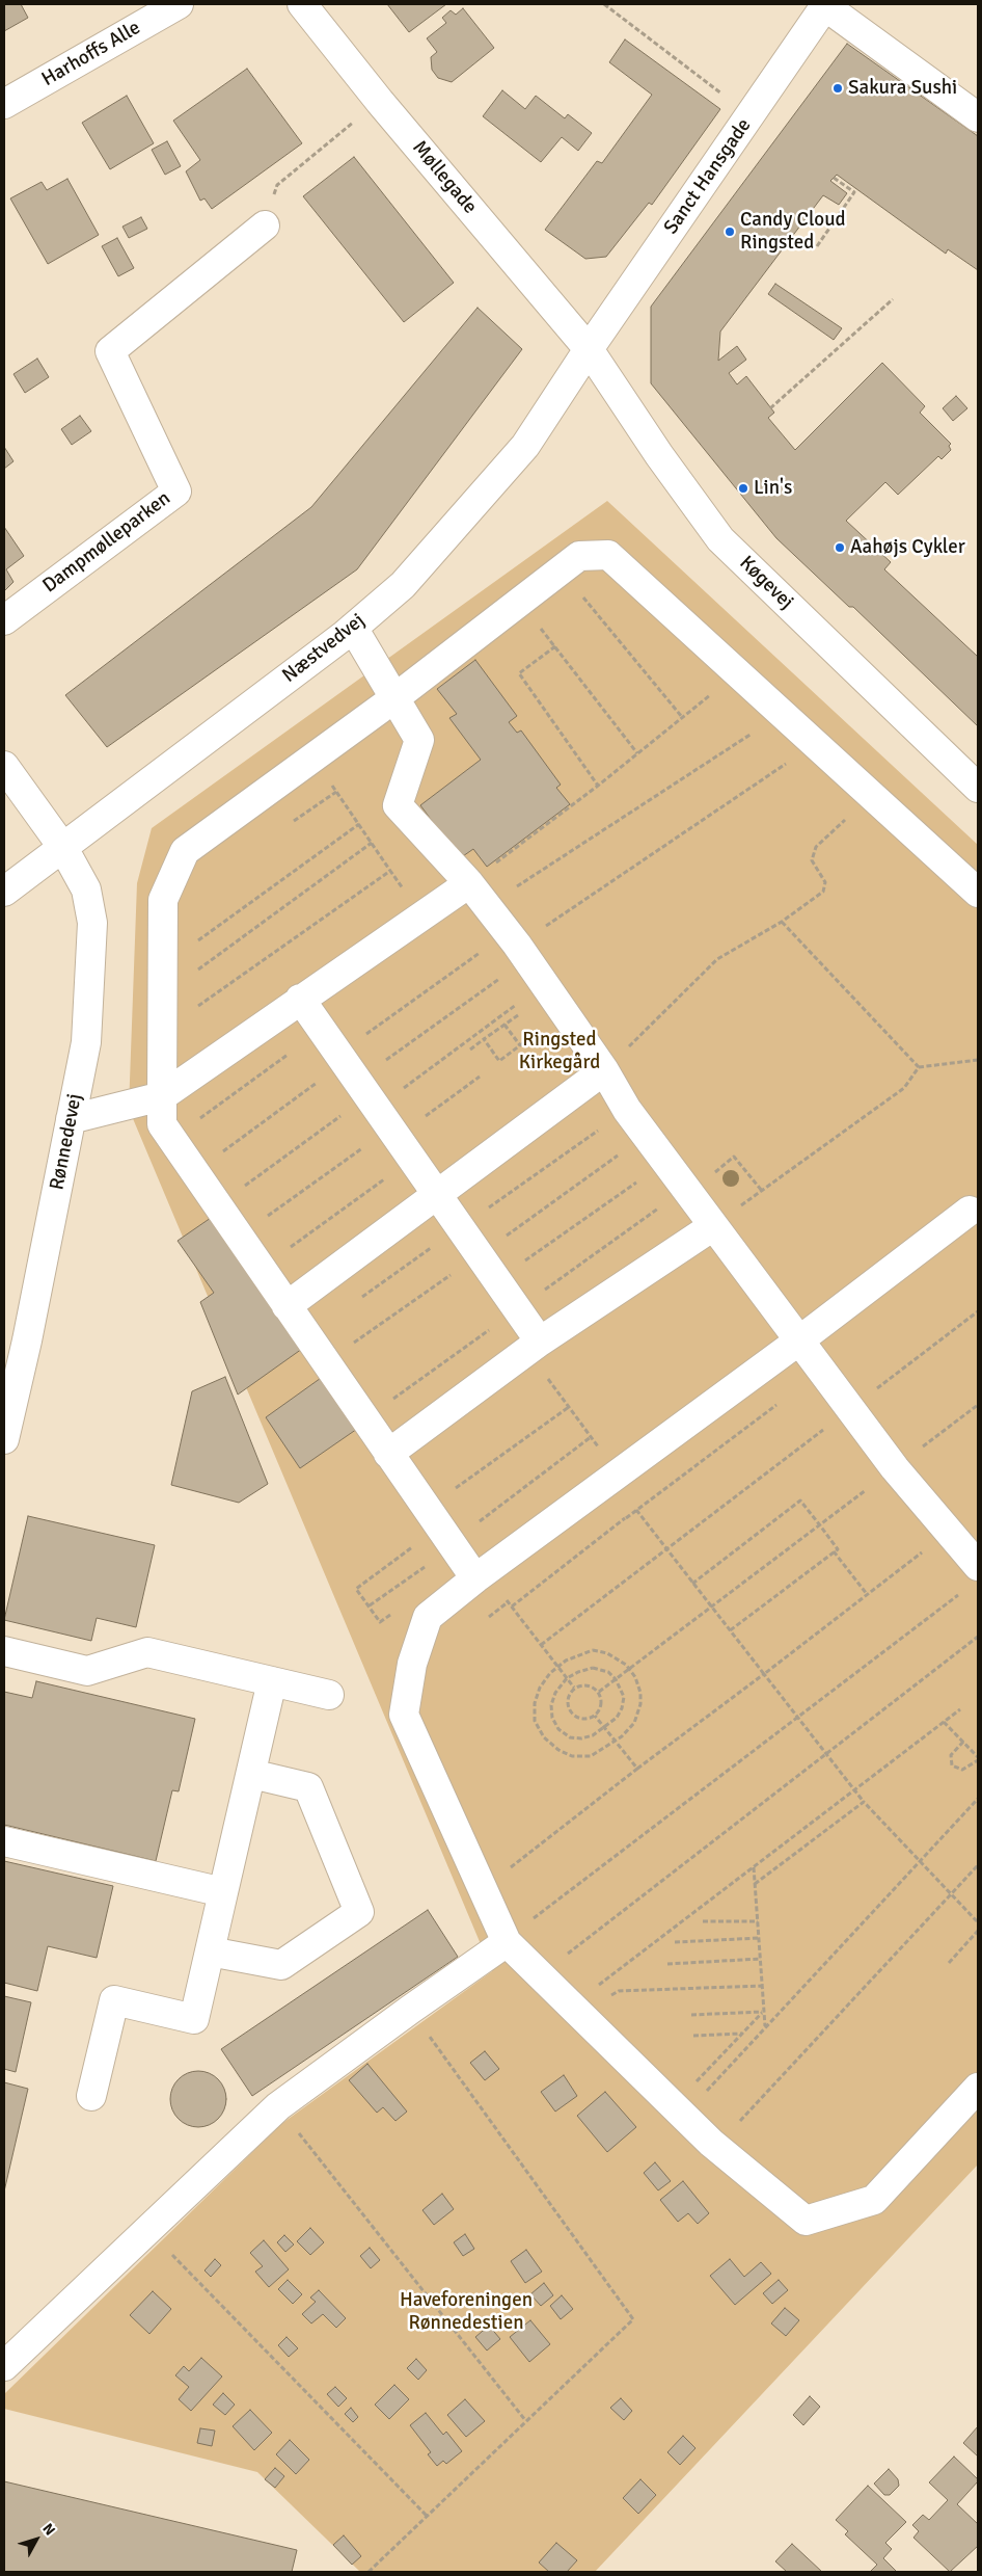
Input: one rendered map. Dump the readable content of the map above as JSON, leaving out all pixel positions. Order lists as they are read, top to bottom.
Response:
{
  "streets": {
    "street": [
      "Harhoffs Alle",
      "Sanct Hansgade",
      "Møllegade",
      "Dampmølleparken",
      "Køgevej",
      "Næstvedvej",
      "Rønnedevej"
    ]
  },
  "crossings": [
    ["Sanct Hansgade", "Møllegade"],
    ["Sanct Hansgade", "Køgevej"],
    ["Sanct Hansgade", "Næstvedvej"],
    ["Møllegade", "Køgevej"],
    ["Møllegade", "Næstvedvej"],
    ["Køgevej", "Næstvedvej"],
    ["Næstvedvej", "Rønnedevej"]
  ],
  "parks": ["Ringsted Kirkegård", "Haveforeningen Rønnedestien"],
  "places": [
    "Sakura Sushi",
    "Candy Cloud Ringsted",
    "Lin's",
    "Aahøjs Cykler"
  ],
  "north": "top right"
}
